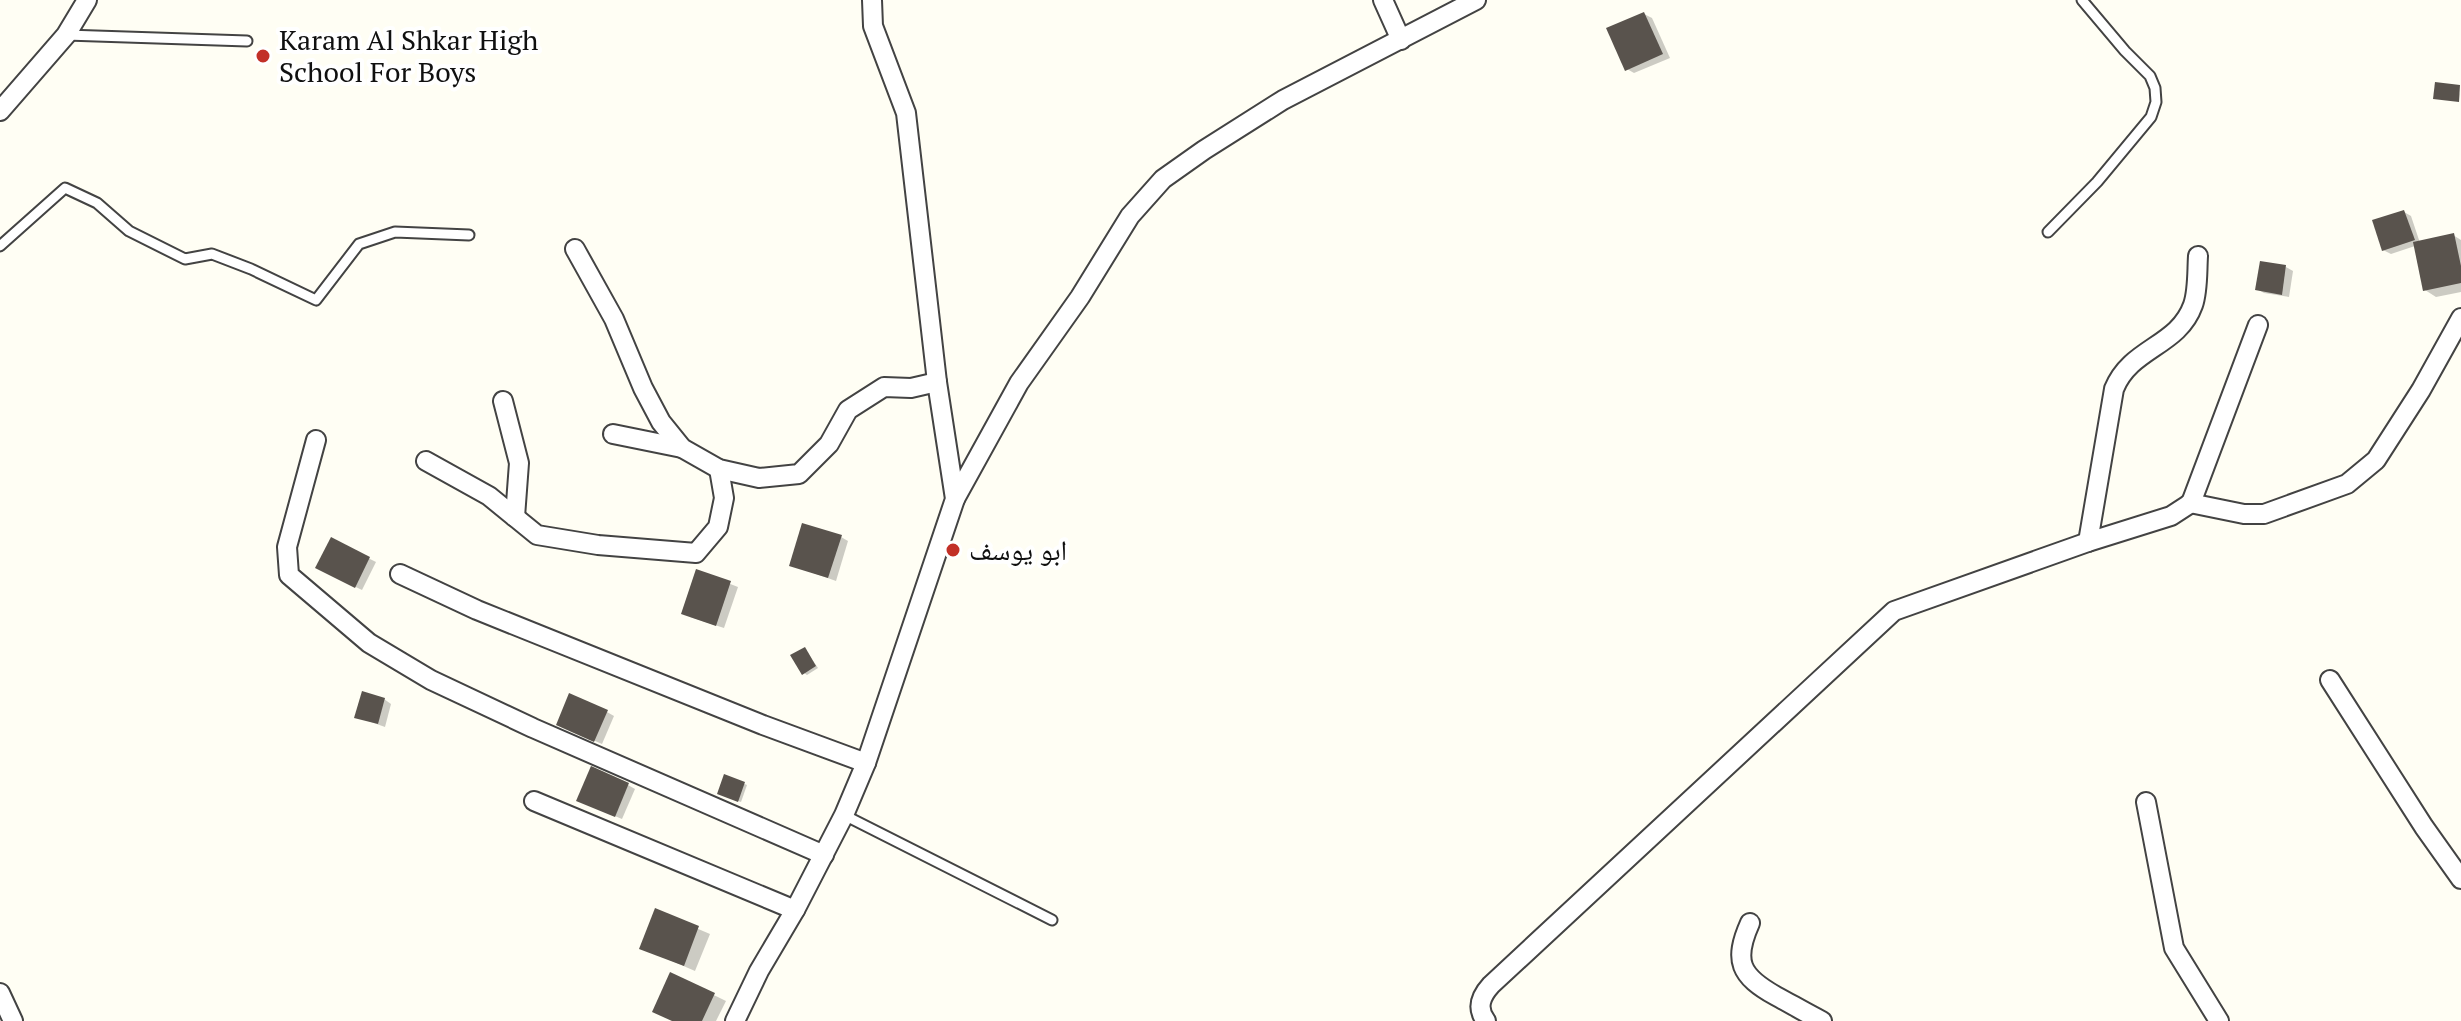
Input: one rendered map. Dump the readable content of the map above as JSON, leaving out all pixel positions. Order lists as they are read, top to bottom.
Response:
{
  "places": ["Karam Al Shkar High School For Boys", "ابو يوسف"]
}
